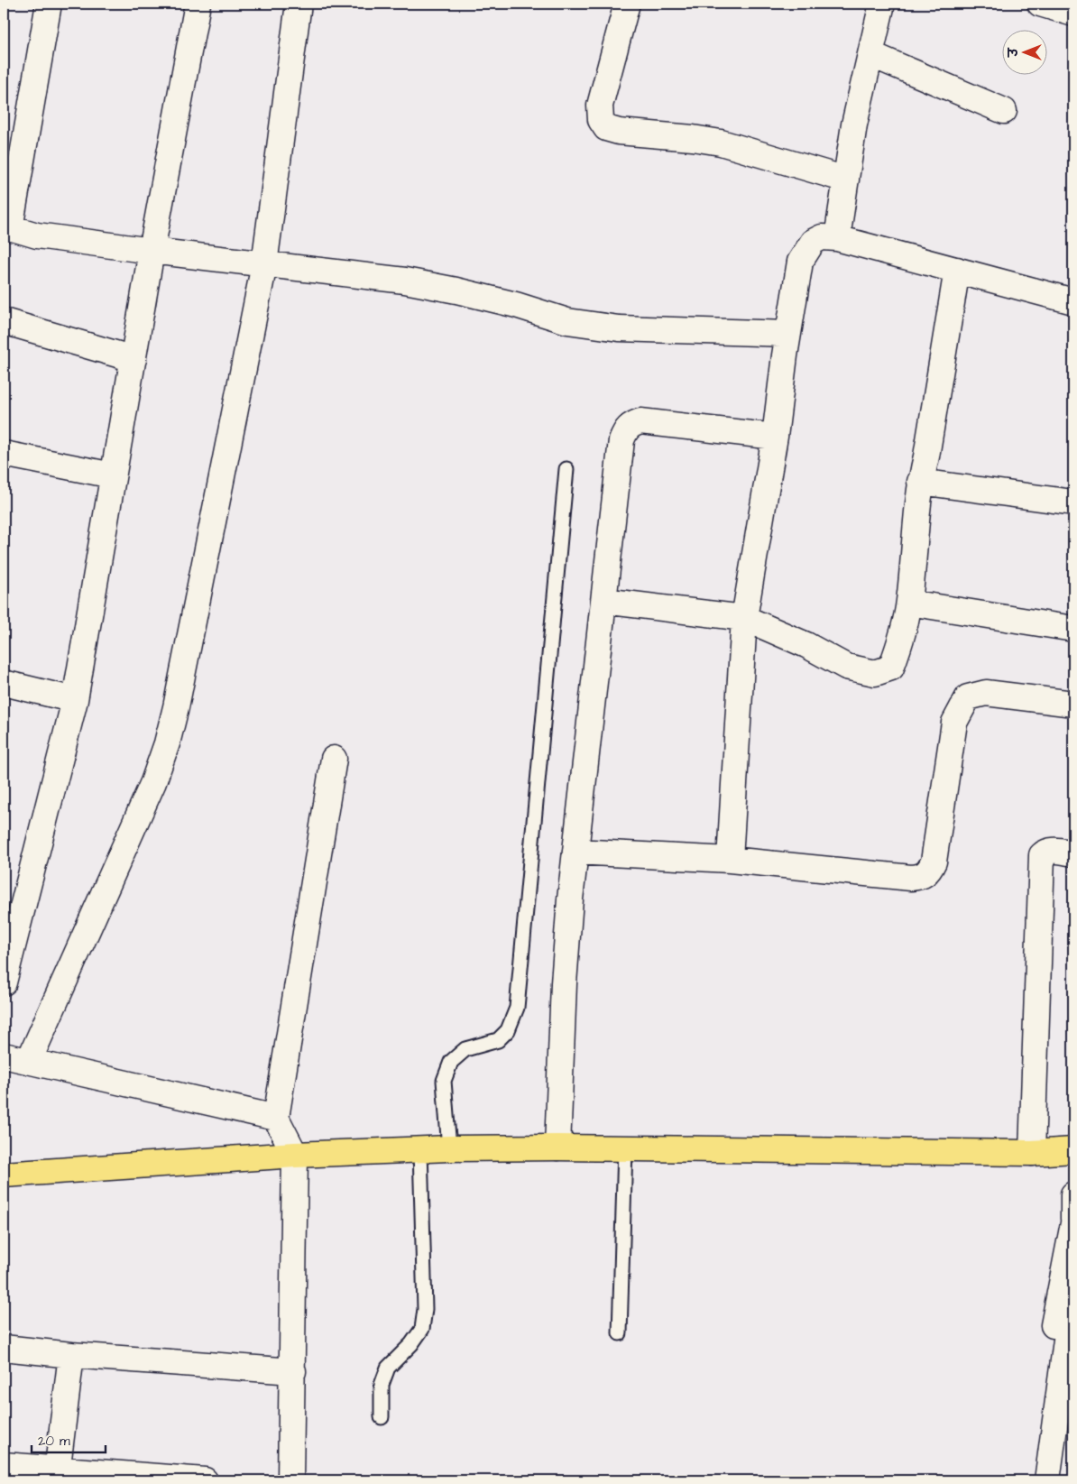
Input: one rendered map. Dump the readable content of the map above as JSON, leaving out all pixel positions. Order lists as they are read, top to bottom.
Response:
{
  "scale_bar": "20 m",
  "north": "left"
}
